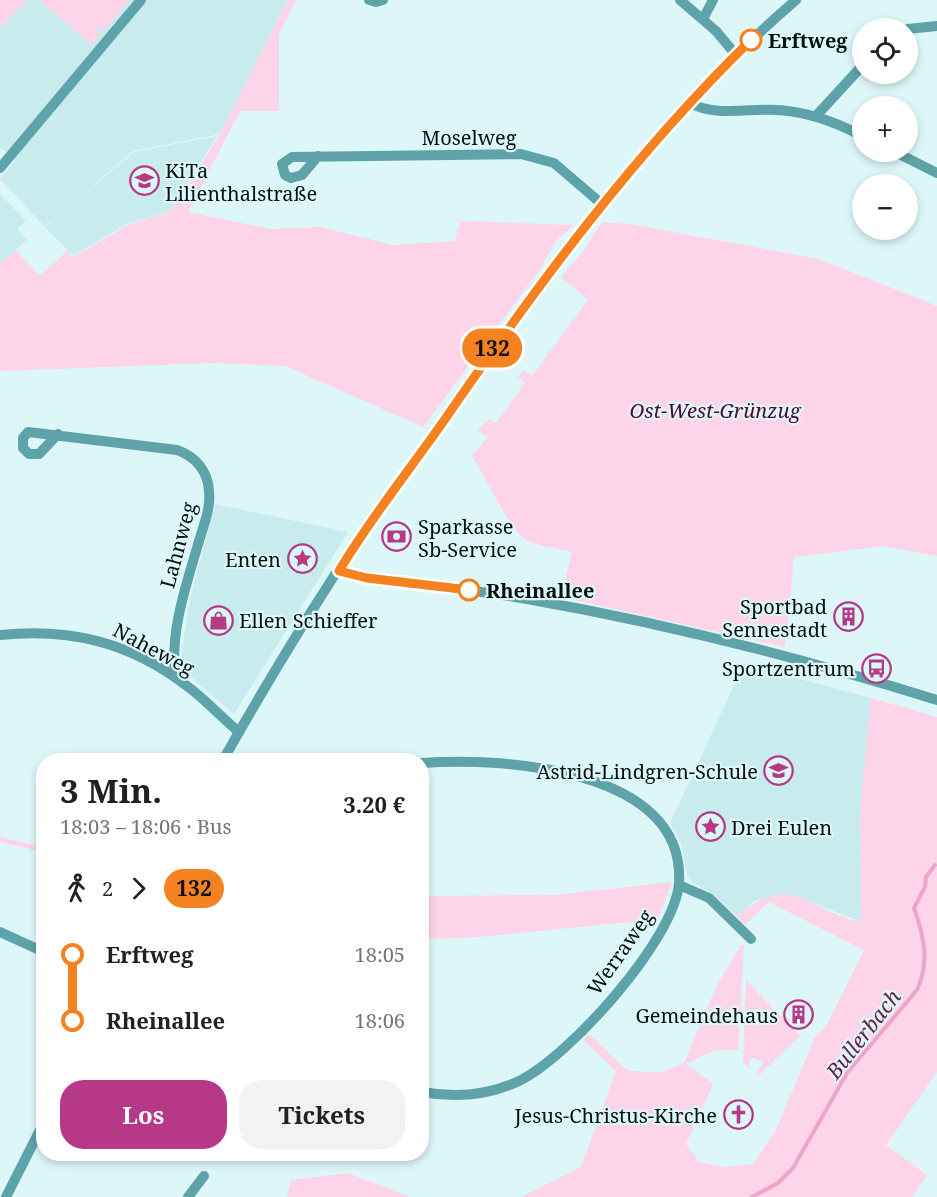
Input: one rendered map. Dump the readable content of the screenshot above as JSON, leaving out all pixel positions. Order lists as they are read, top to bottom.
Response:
{
  "streets": {
    "street": [
      "Moselweg",
      "Lahnweg",
      "Naheweg",
      "Werraweg"
    ]
  },
  "crossings": [
    ["Lahnweg", "Naheweg"]
  ],
  "water": ["Bullerbach"],
  "parks": ["Ost-West-Grünzug"],
  "places": {
    "other": ["Erftweg", "Rheinallee"],
    "school or university": ["KiTa Lilienthalstraße", "Astrid-Lindgren-Schule"],
    "bank": ["Sparkasse Sb-Service"],
    "place": ["Enten", "Drei Eulen"],
    "building": ["Sportbad Sennestadt", "Gemeindehaus"],
    "shop": ["Ellen Schieffer"],
    "bus stop": ["Sportzentrum"],
    "church": ["Jesus-Christus-Kirche"]
  },
  "lines": ["bus line 132"],
  "page": {
    "on_map": "132",
    "map_buttons": ["+", "−"],
    "heading": ["3 Min.", "18:03 – 18:06 · Bus", "3.20 €"],
    "legs": ["2", "132"],
    "list": [
      {
        "name": "Erftweg",
        "value": "18:05"
      },
      {
        "name": "Rheinallee",
        "value": "18:06"
      }
    ],
    "buttons": ["Los", "Tickets"]
  }
}
